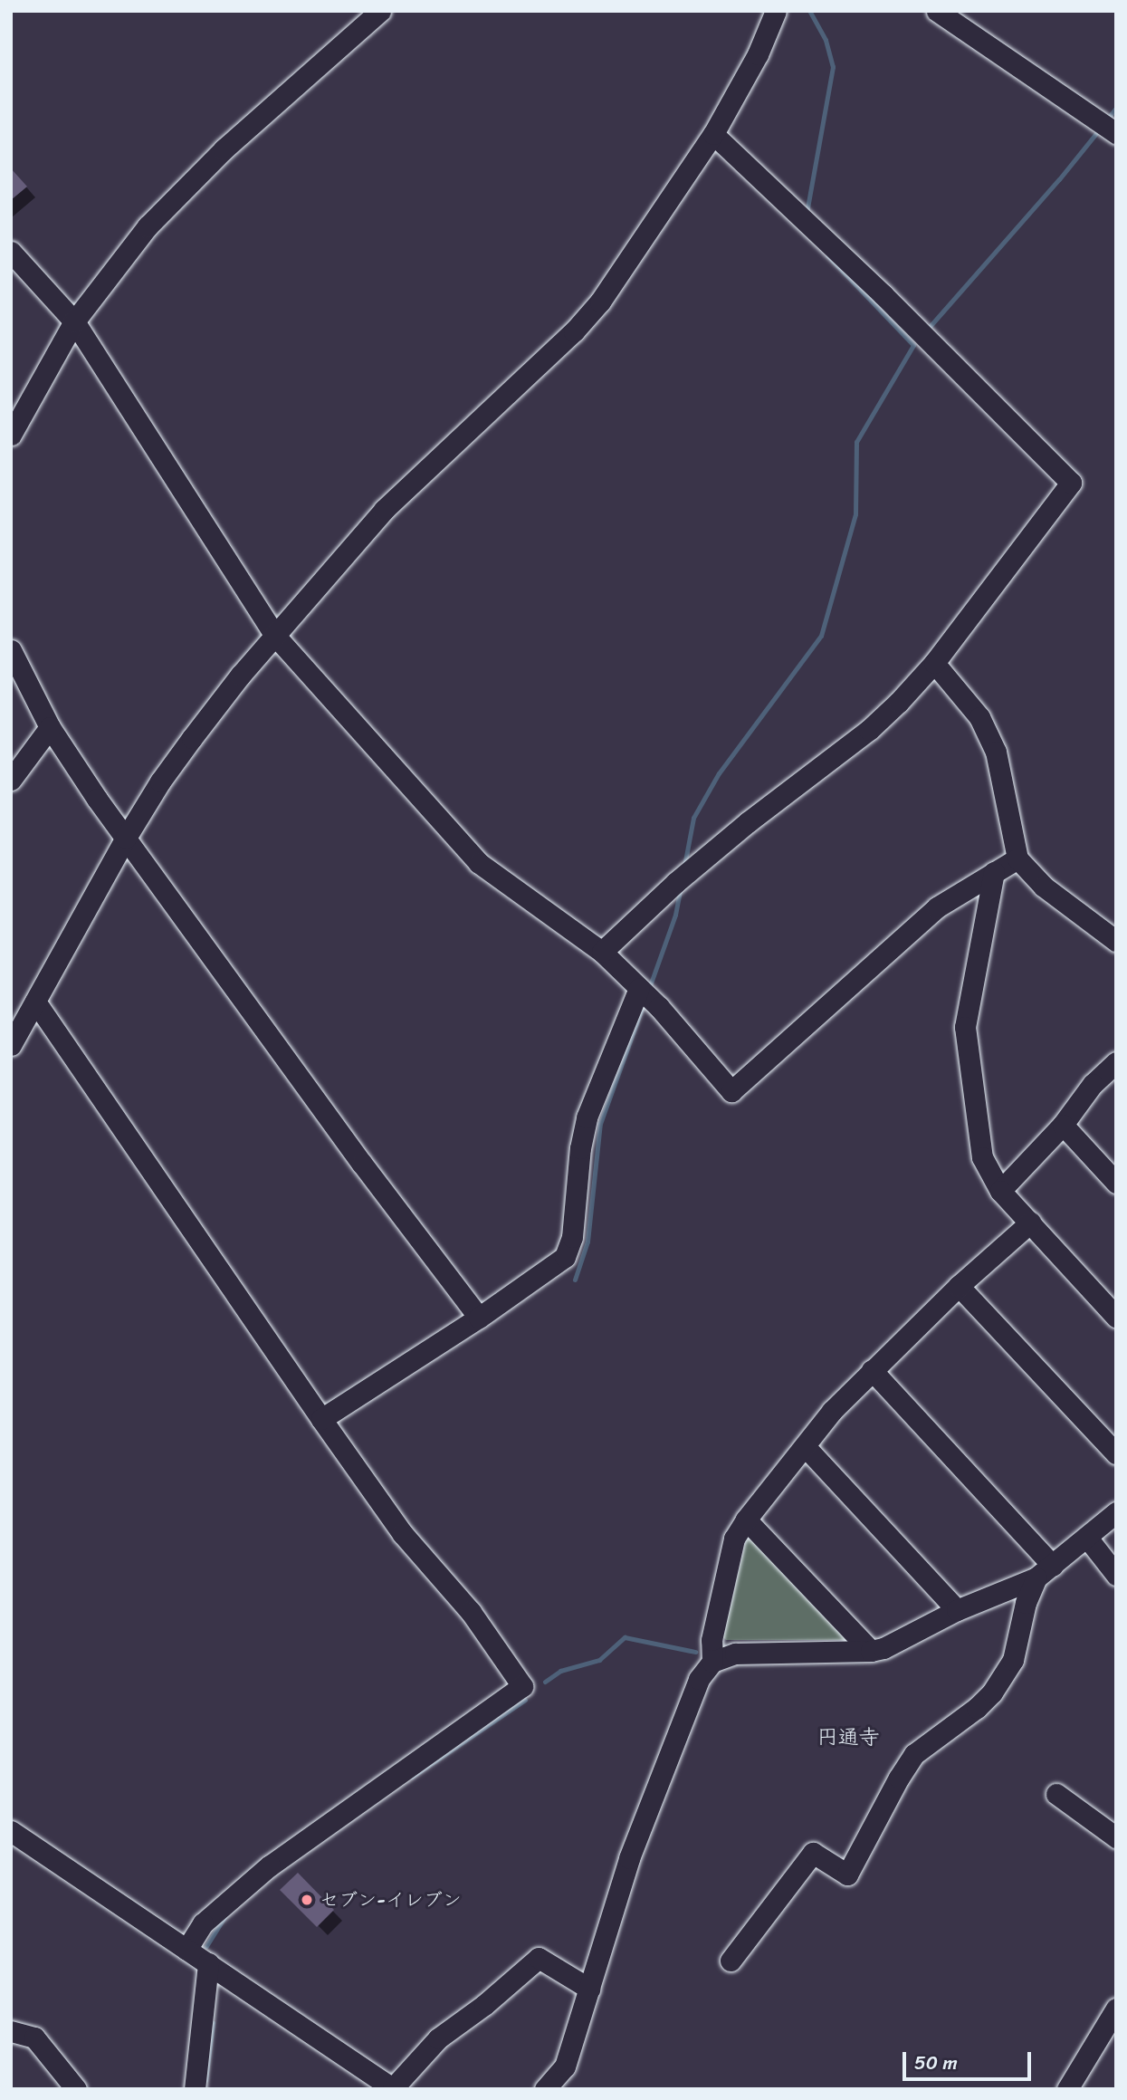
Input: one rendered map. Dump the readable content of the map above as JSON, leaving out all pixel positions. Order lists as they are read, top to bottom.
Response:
{
  "districts": ["円通寺"],
  "places": ["セブン-イレブン"],
  "scale_bar": "50 m"
}
